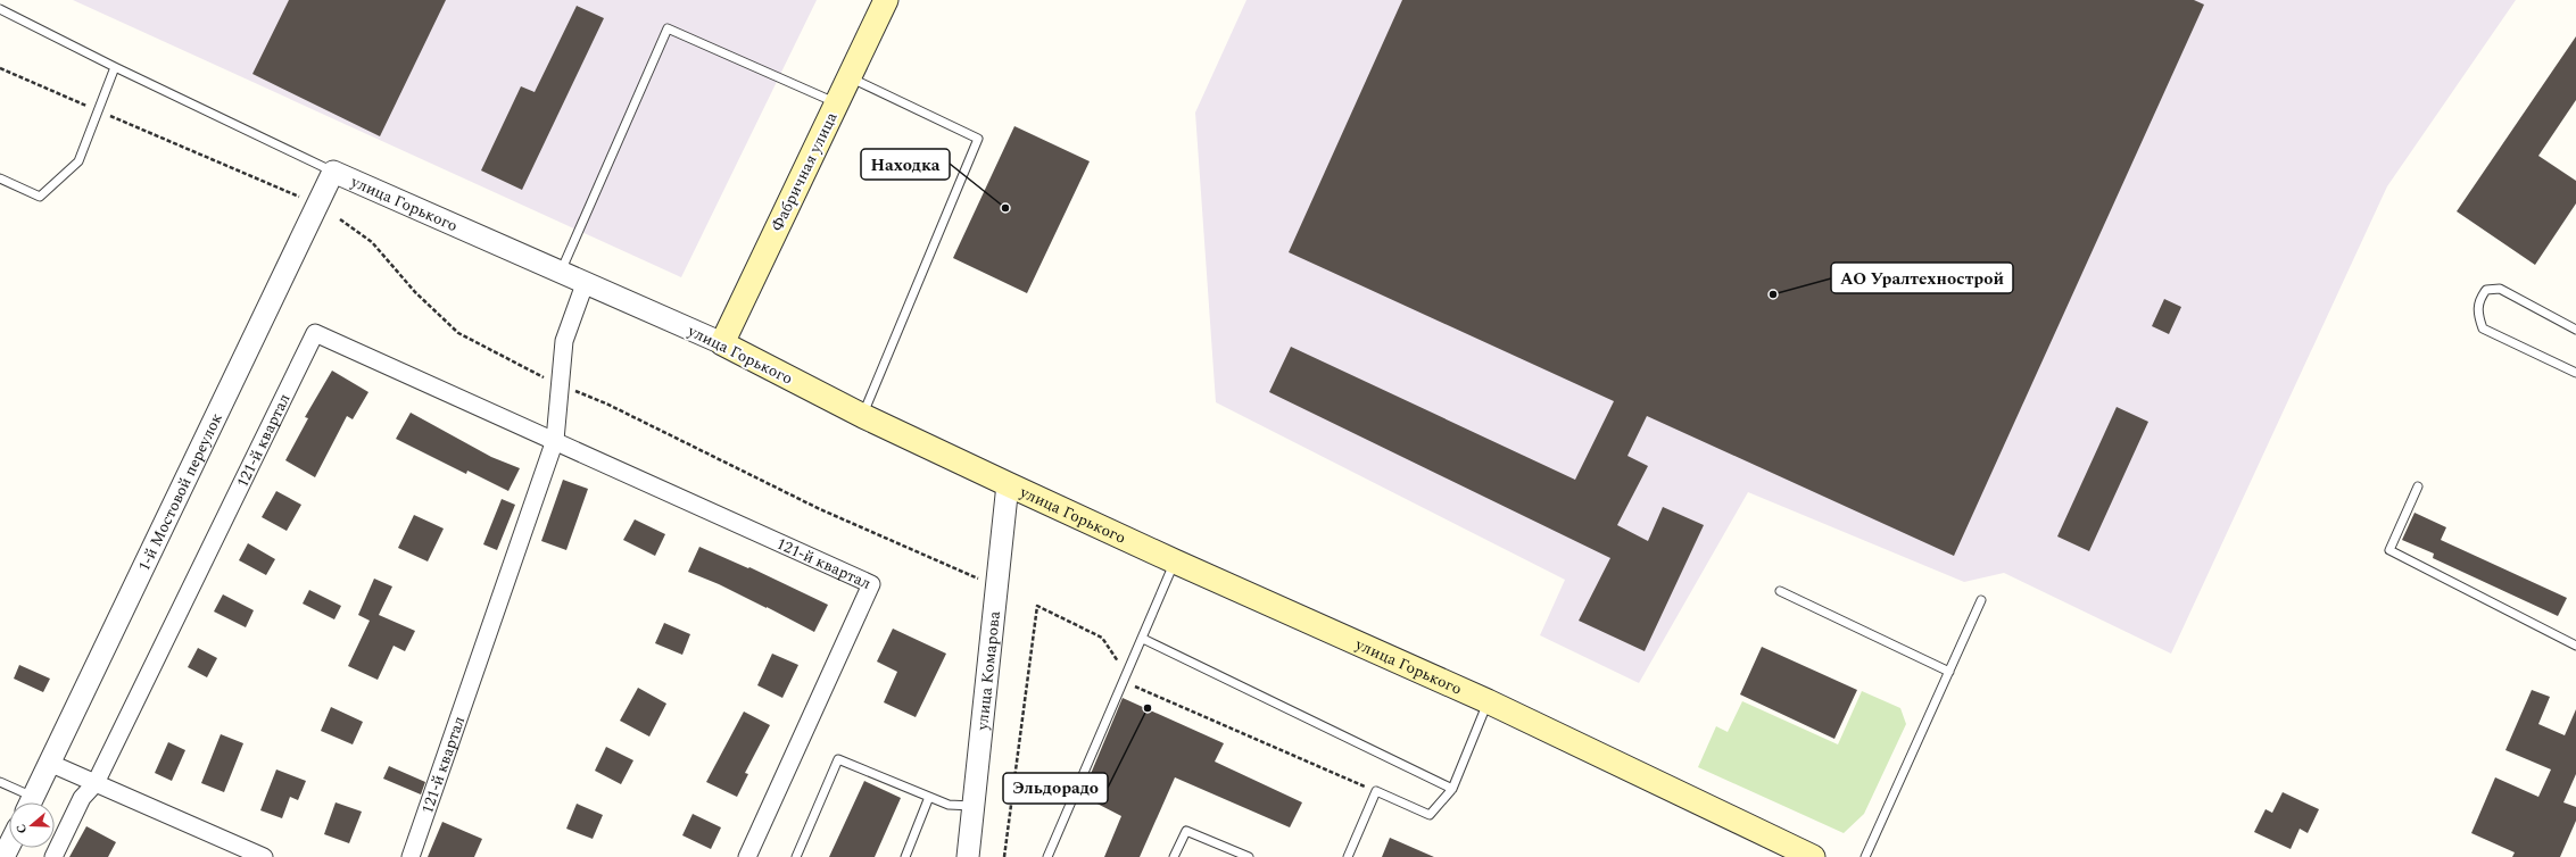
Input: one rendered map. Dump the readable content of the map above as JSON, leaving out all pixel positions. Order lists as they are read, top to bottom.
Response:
{
  "streets": {
    "main road": ["Фабричная улица", "улица Горького"],
    "street": ["121-й квартал", "1-й Мостовой переулок", "улица Комарова"]
  },
  "crossings": [
    ["Фабричная улица", "улица Горького"],
    ["улица Горького", "1-й Мостовой переулок"],
    ["улица Горького", "улица Комарова"]
  ],
  "places": ["Находка", "АО Уралтехнострой", "Эльдорадо"],
  "north": "left"
}
